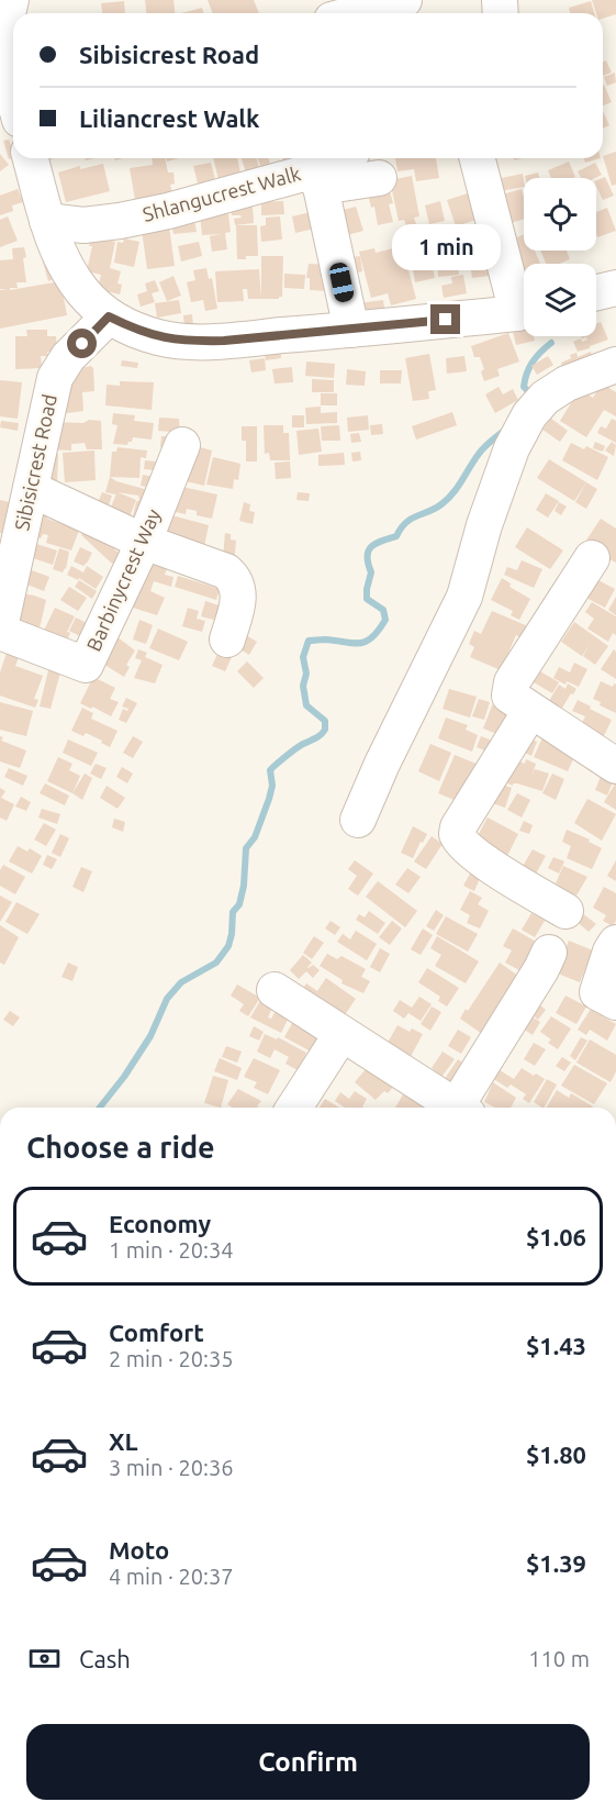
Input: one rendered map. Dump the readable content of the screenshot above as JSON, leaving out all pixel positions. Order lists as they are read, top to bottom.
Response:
{
  "streets": {
    "street": ["Shlangucrest Walk", "Sibisicrest Road", "Barbinycrest Way"]
  },
  "crossings": [
    ["Sibisicrest Road", "Barbinycrest Way"]
  ],
  "page": {
    "banner": ["Sibisicrest Road", "Liliancrest Walk"],
    "bubble": "1 min",
    "heading": "Choose a ride",
    "list": [
      {
        "name": "Economy",
        "note": "1 min · 20:34",
        "value": "$1.06"
      },
      {
        "name": "Comfort",
        "note": "2 min · 20:35",
        "value": "$1.43"
      },
      {
        "name": "XL",
        "note": "3 min · 20:36",
        "value": "$1.80"
      },
      {
        "name": "Moto",
        "note": "4 min · 20:37",
        "value": "$1.39"
      }
    ],
    "pay": ["Cash", "110 m"],
    "buttons": "Confirm"
  }
}
